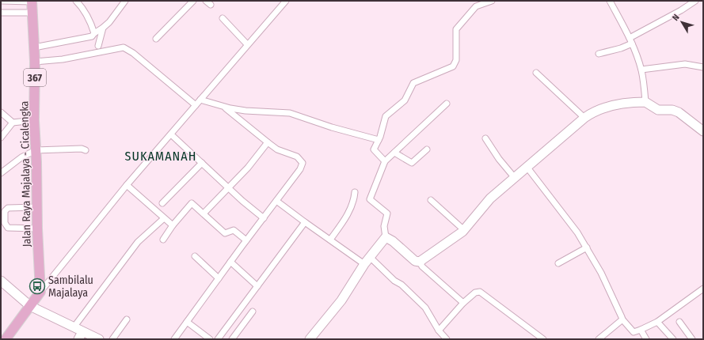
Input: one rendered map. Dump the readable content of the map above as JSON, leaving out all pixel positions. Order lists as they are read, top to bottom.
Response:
{
  "streets": {
    "main road": ["367", "Jalan Raya Majalaya - Cicalengka"]
  },
  "districts": ["SUKAMANAH"],
  "places": {
    "bus stop": ["Sambilalu Majalaya"]
  },
  "north": "top left"
}
